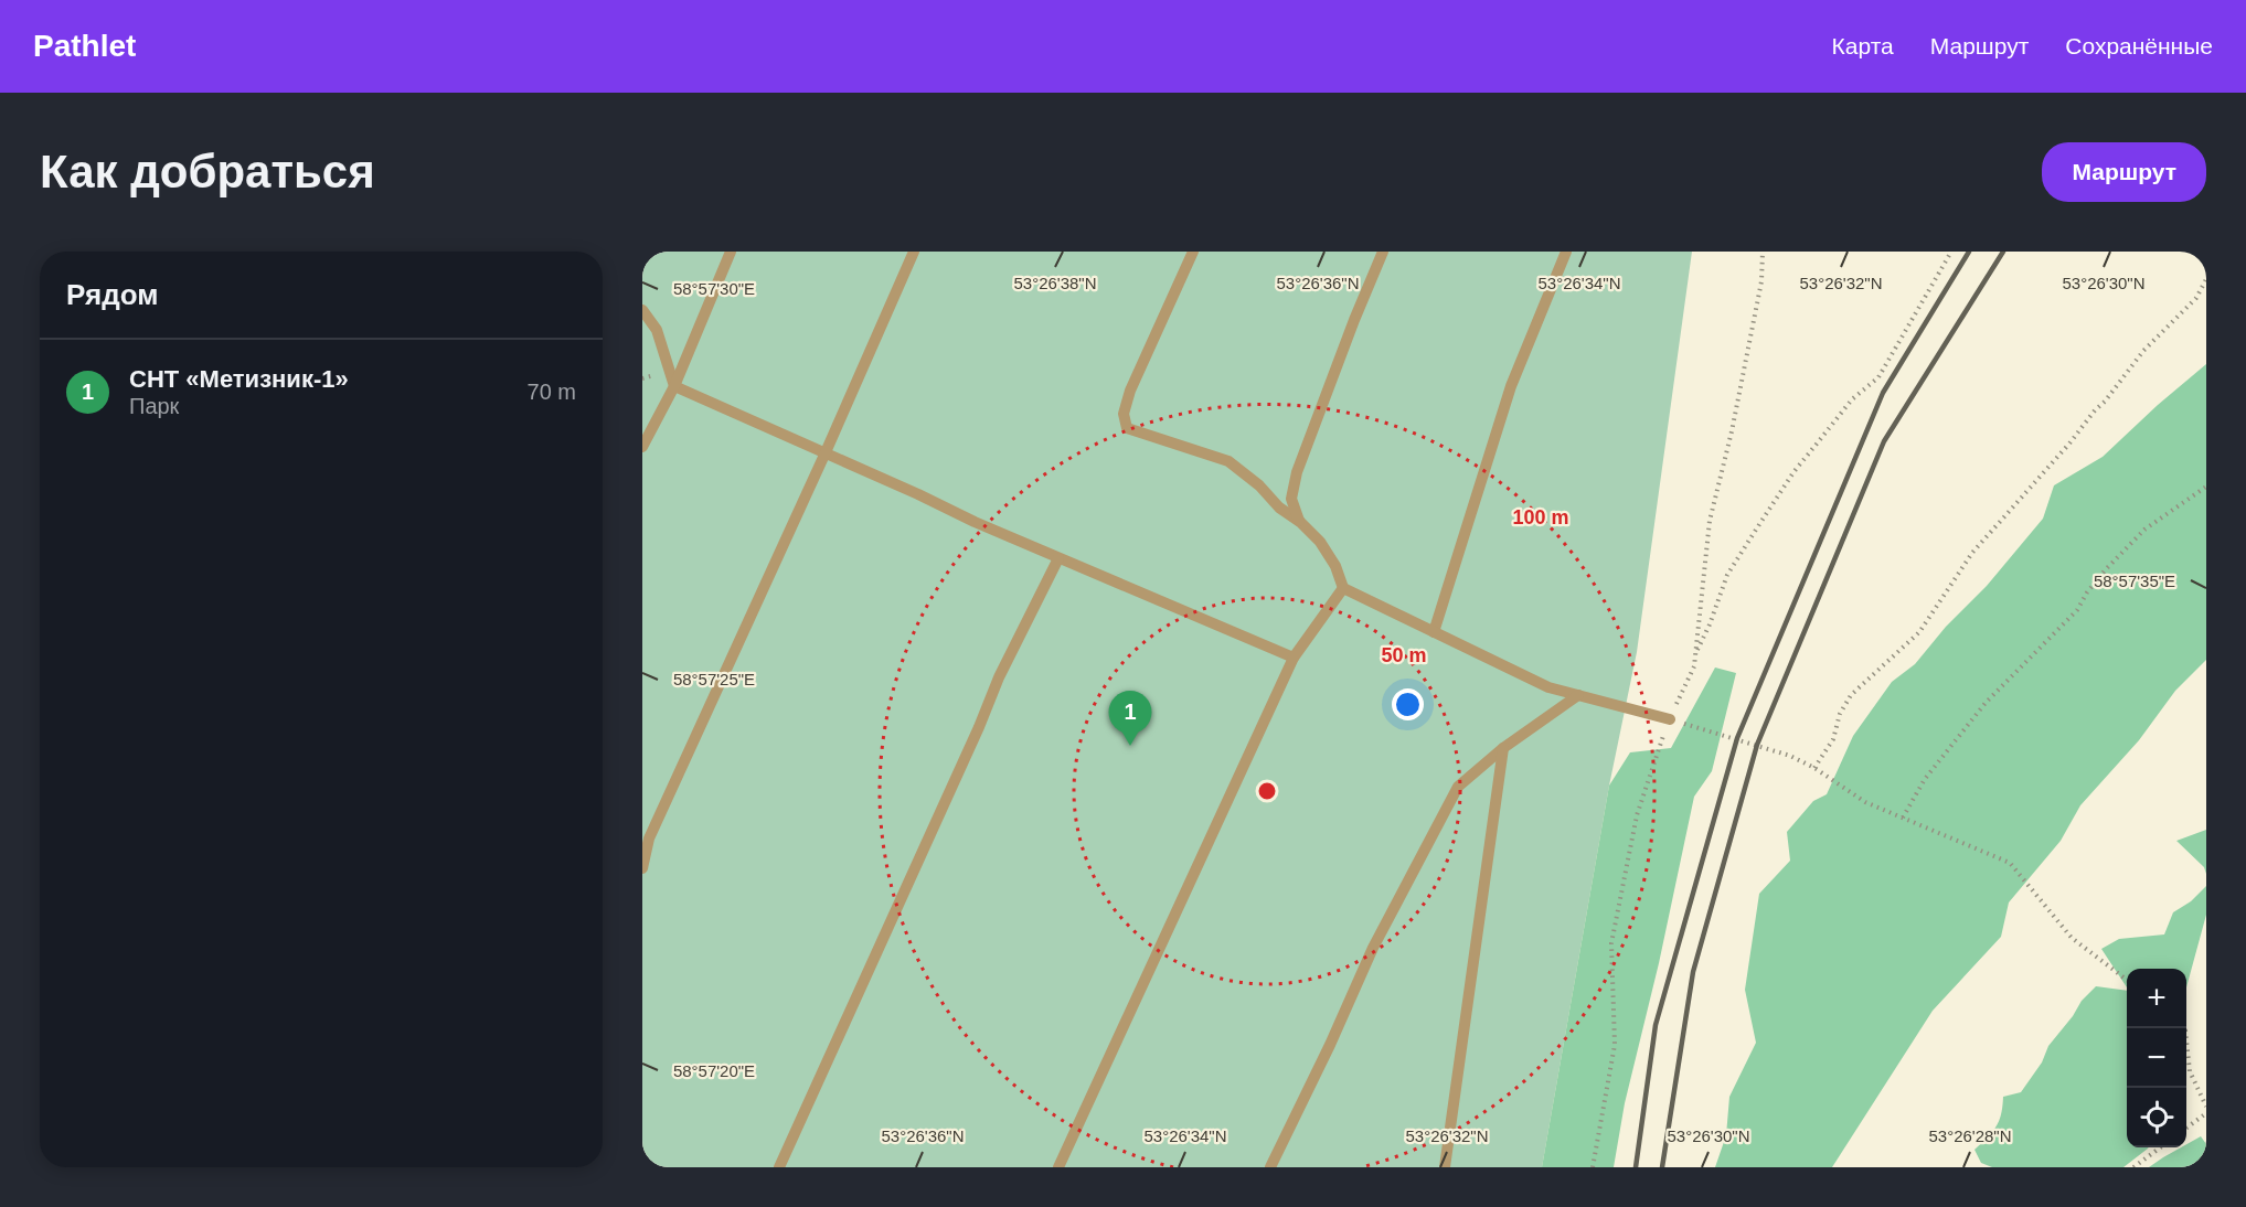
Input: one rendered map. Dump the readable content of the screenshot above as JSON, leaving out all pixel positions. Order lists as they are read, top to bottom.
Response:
{
  "page": {
    "header": "Pathlet",
    "nav": ["Карта", "Маршрут", "Сохранённые"],
    "buttons": "Маршрут",
    "title": "Как добраться",
    "heading": "Рядом",
    "list": [
      {
        "mark": "1",
        "name": "СНТ «Метизник-1»",
        "note": "Парк",
        "value": "70 m"
      }
    ],
    "pins": "1",
    "map_buttons": ["+", "−"]
  },
  "coordinates": [
    "53°26'38\"N",
    "53°26'36\"N",
    "53°26'34\"N",
    "53°26'32\"N",
    "53°26'30\"N",
    "58°57'30\"E",
    "58°57'35\"E",
    "58°57'25\"E",
    "58°57'20\"E",
    "53°26'28\"N"
  ],
  "rings": ["100 m", "50 m"]
}
